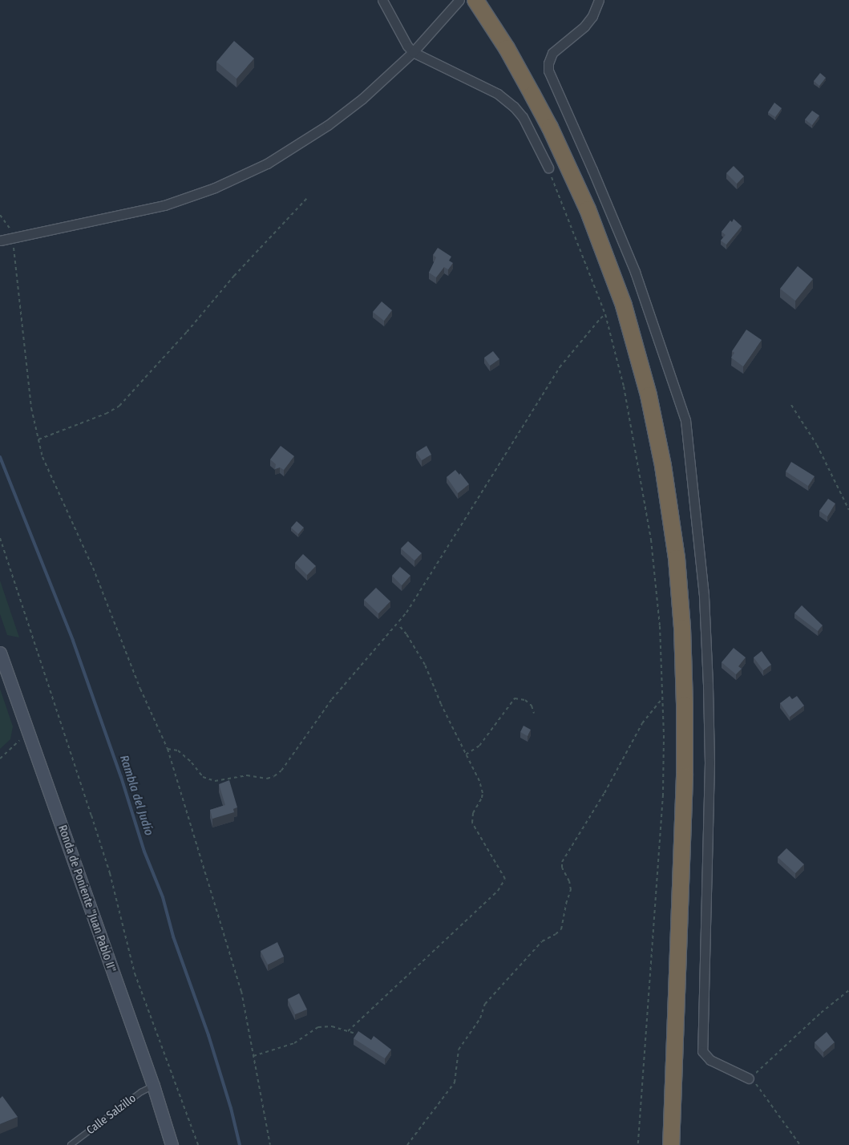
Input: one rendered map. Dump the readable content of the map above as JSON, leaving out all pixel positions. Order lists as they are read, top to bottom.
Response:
{
  "streets": {
    "main road": ["Ronda de Poniente \"Juan Pablo II\""],
    "lane": ["Calle Salzillo"]
  },
  "crossings": [
    ["Ronda de Poniente \"Juan Pablo II\"", "Calle Salzillo"]
  ],
  "water": ["Rambla del Judío"]
}
